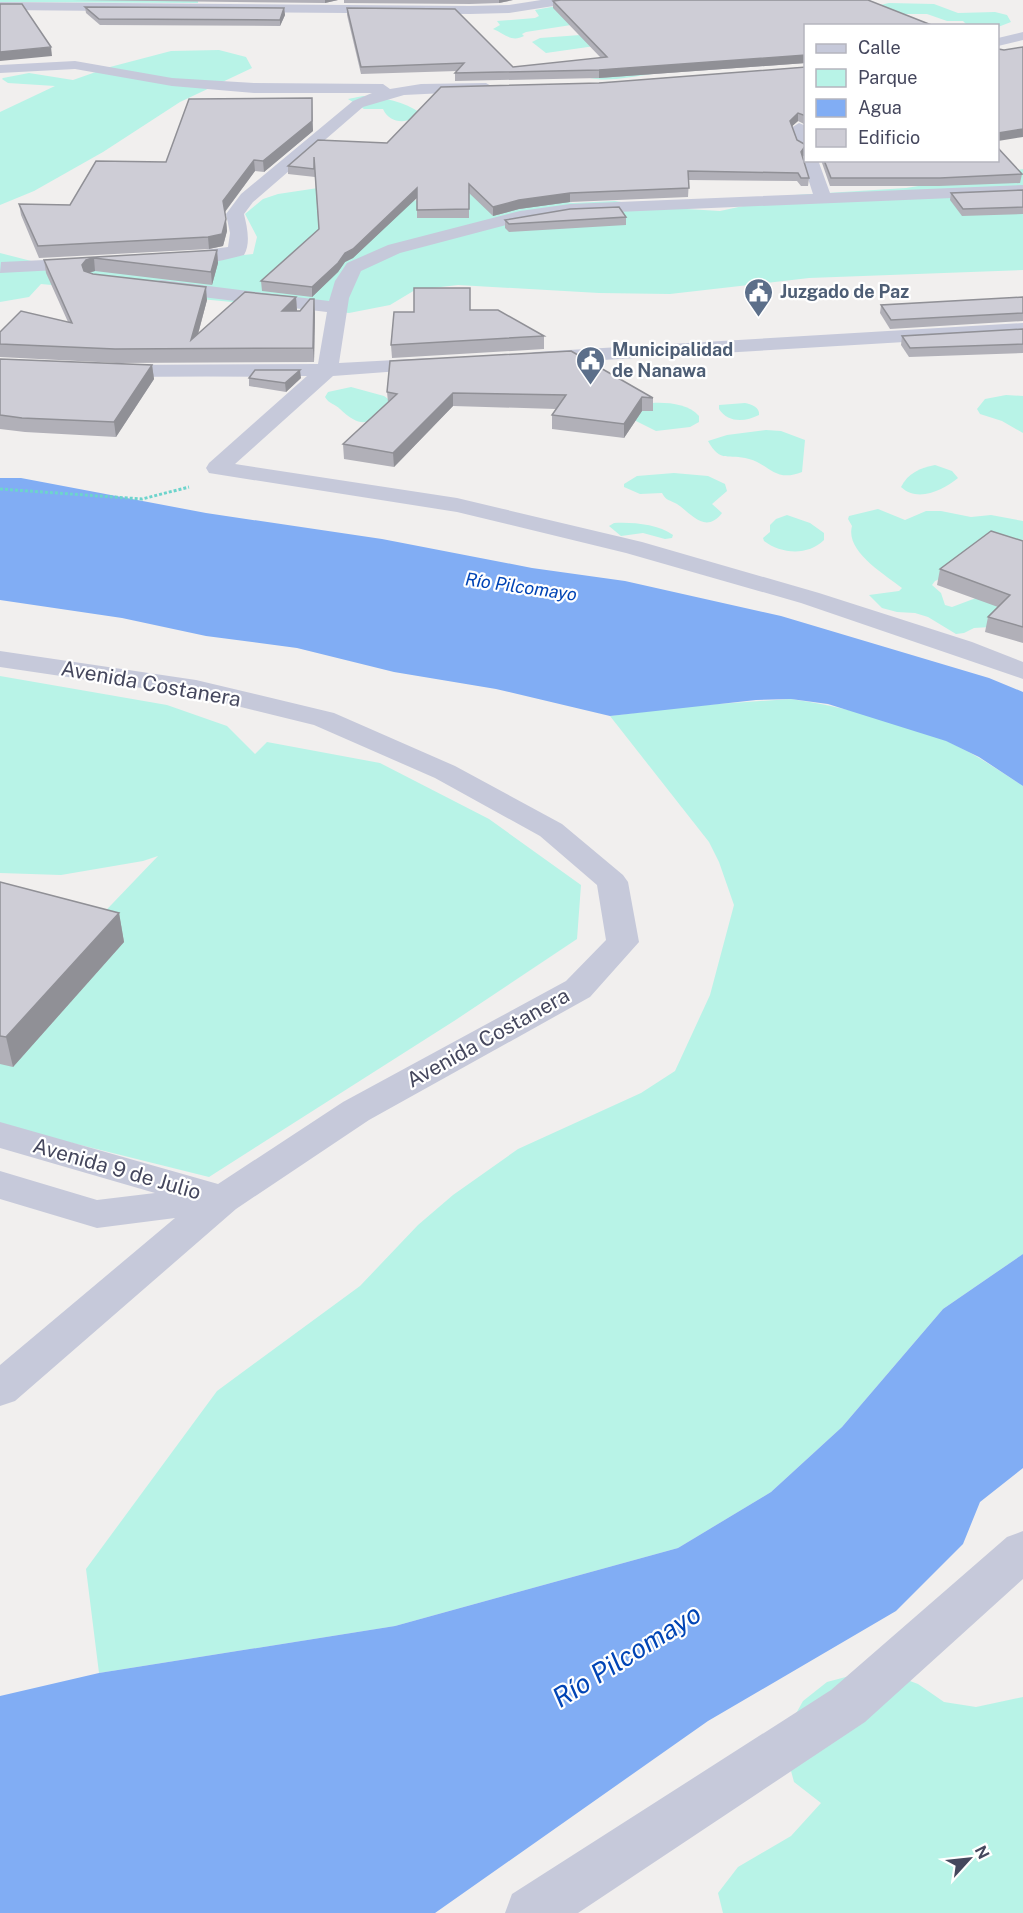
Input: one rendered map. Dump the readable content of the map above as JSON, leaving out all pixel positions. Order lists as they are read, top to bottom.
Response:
{
  "streets": {
    "street": ["Avenida Costanera", "Avenida 9 de Julio"]
  },
  "crossings": [
    ["Avenida Costanera", "Avenida 9 de Julio"]
  ],
  "water": ["Río Pilcomayo"],
  "places": {
    "public building": ["Juzgado de Paz", "Municipalidad de Nanawa"]
  },
  "legend": [
    "Calle",
    "Parque",
    "Agua",
    "Edificio"
  ],
  "north": "top right"
}
